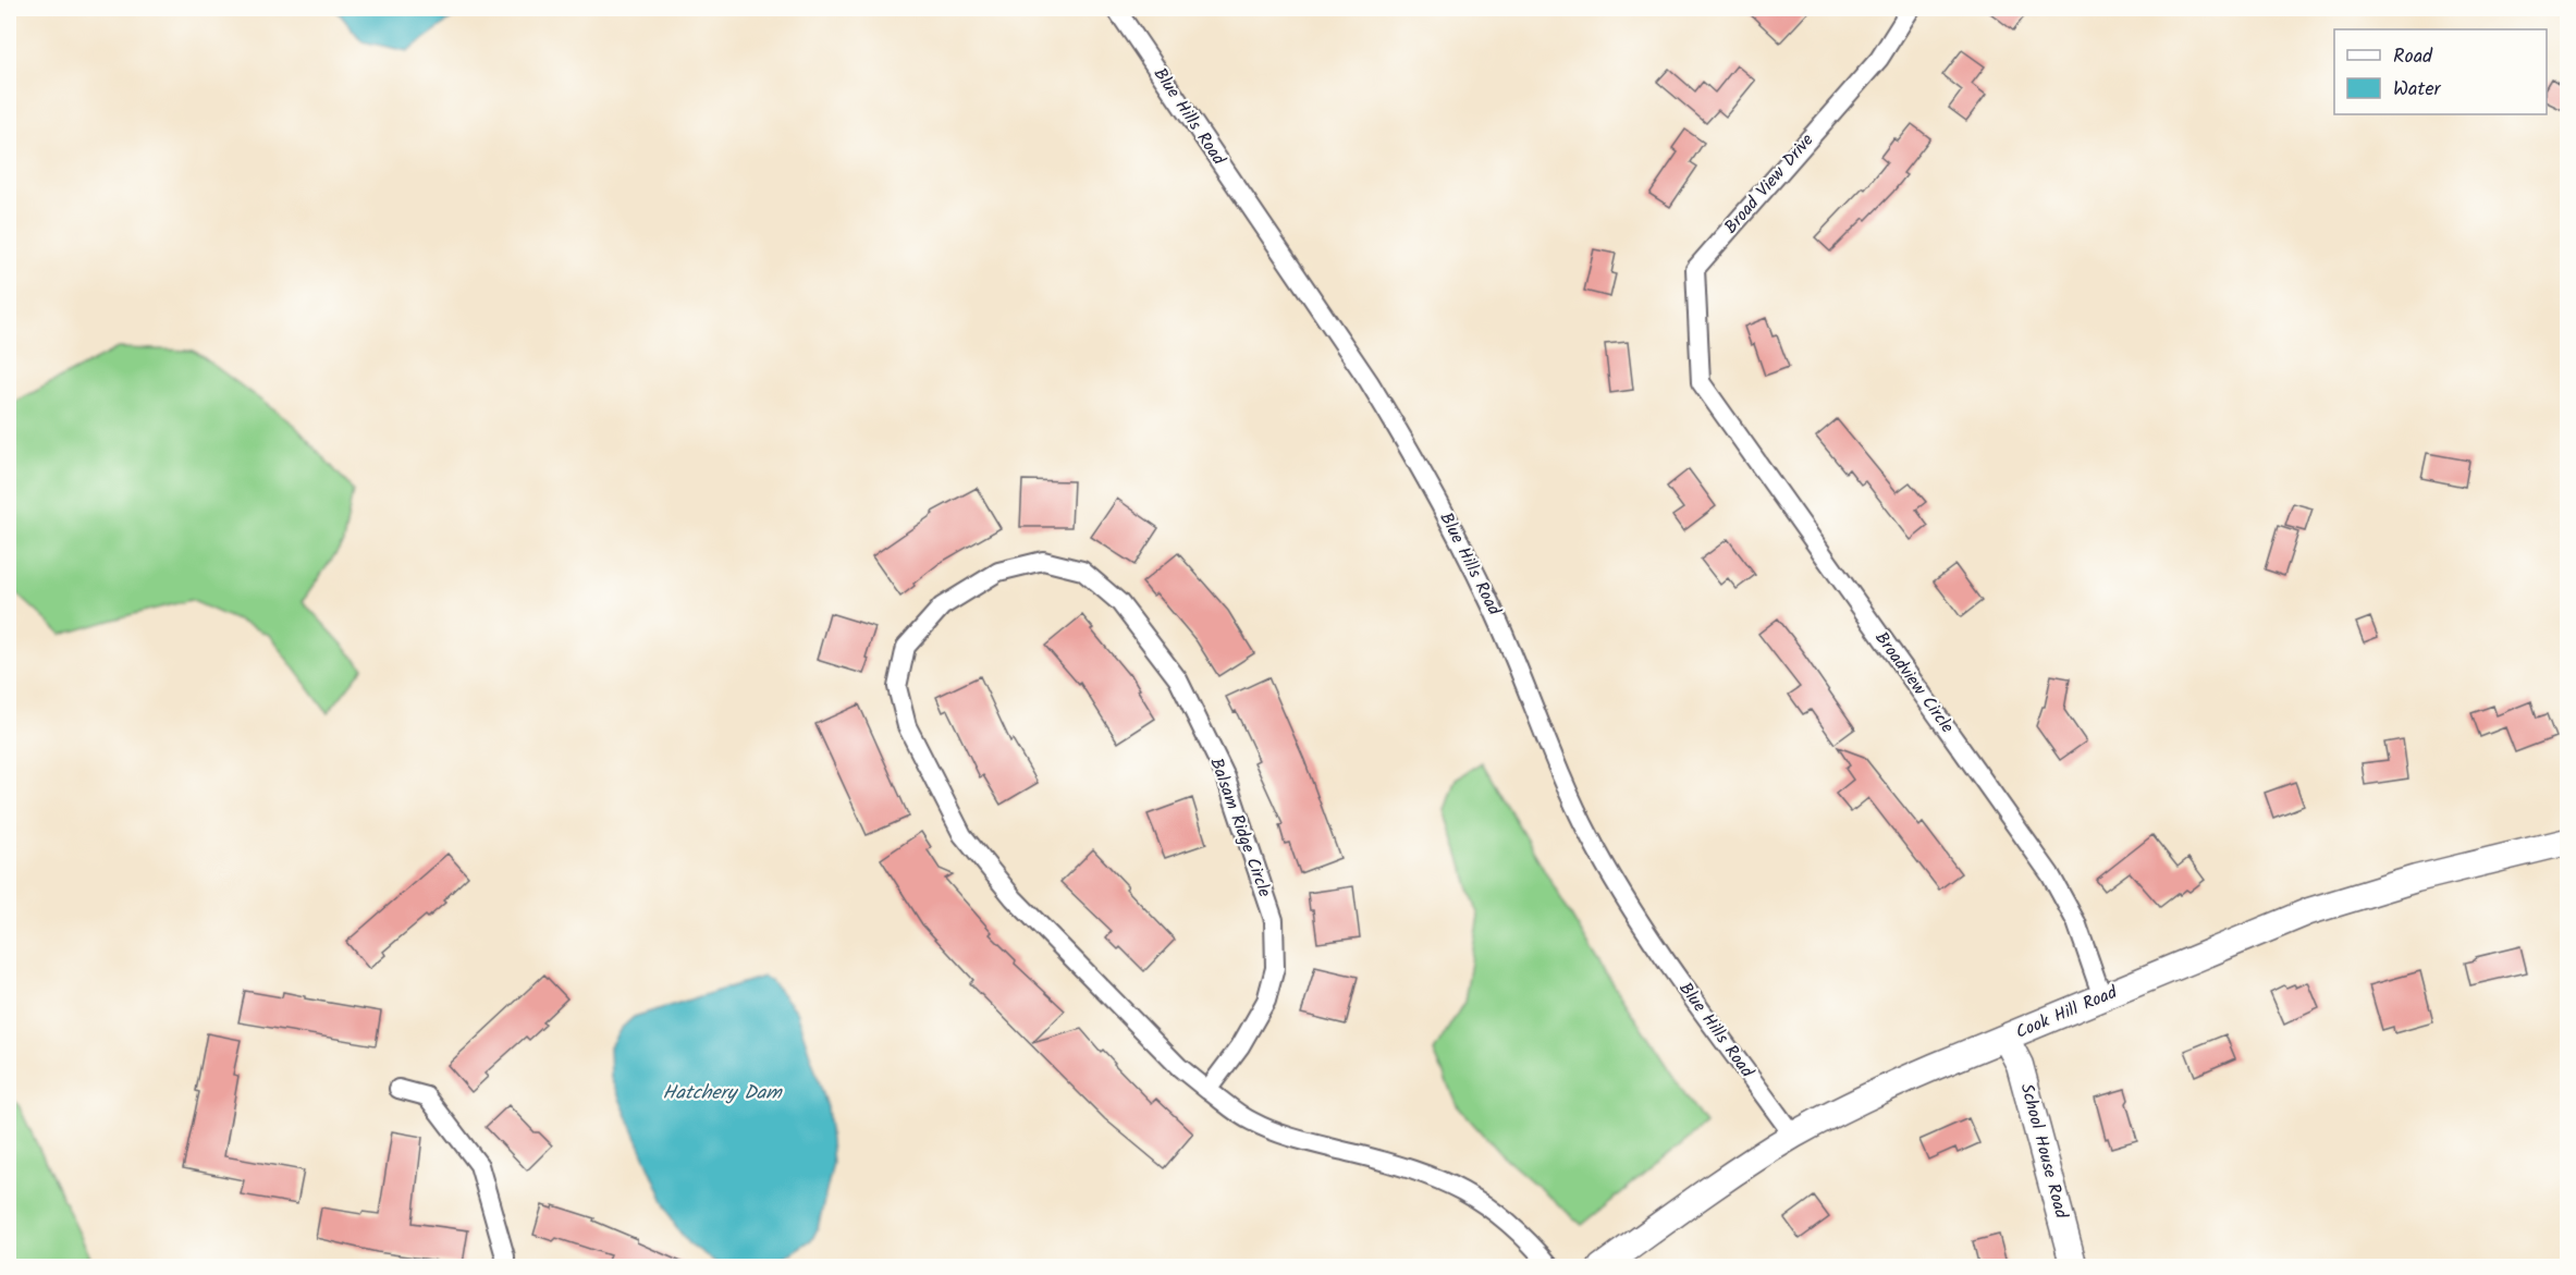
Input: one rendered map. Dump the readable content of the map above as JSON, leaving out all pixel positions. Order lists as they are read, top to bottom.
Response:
{
  "streets": {
    "street": [
      "Blue Hills Road",
      "Broad View Drive",
      "Broadview Circle",
      "Balsam Ridge Circle",
      "Cook Hill Road",
      "School House Road"
    ]
  },
  "crossings": [
    ["Blue Hills Road", "Cook Hill Road"],
    ["Broad View Drive", "Broadview Circle"],
    ["Broadview Circle", "Cook Hill Road"],
    ["Cook Hill Road", "School House Road"]
  ],
  "water": ["Hatchery Dam"],
  "legend": ["Road", "Water"]
}
